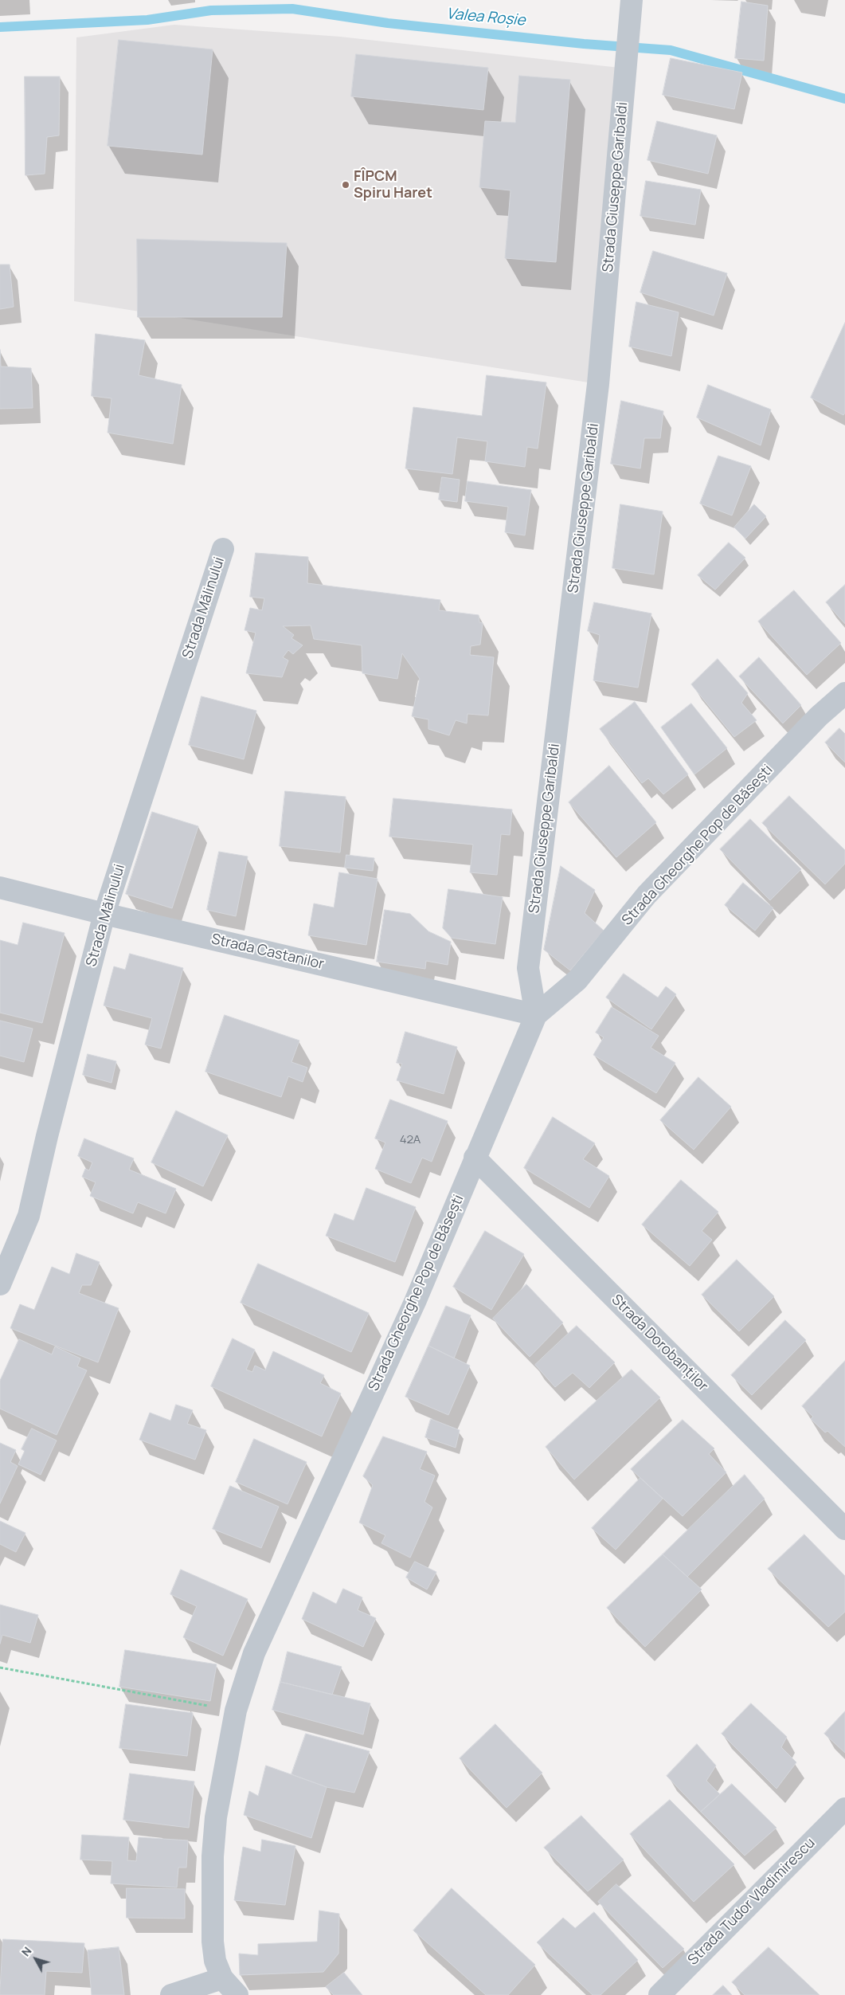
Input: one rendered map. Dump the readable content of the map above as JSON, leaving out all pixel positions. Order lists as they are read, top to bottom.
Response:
{
  "streets": {
    "street": [
      "Strada Giuseppe Garibaldi",
      "Strada Mălinului",
      "Strada Gheorghe Pop de Băsești",
      "Strada Castanilor",
      "Strada Dorobanților",
      "Strada Tudor Vladimirescu"
    ]
  },
  "crossings": [
    ["Strada Giuseppe Garibaldi", "Strada Gheorghe Pop de Băsești"],
    ["Strada Giuseppe Garibaldi", "Strada Castanilor"],
    ["Strada Mălinului", "Strada Castanilor"],
    ["Strada Gheorghe Pop de Băsești", "Strada Castanilor"],
    ["Strada Gheorghe Pop de Băsești", "Strada Dorobanților"]
  ],
  "water": ["Valea Roșie"],
  "places": ["FÎPCM Spiru Haret"],
  "house_numbers": ["42A"],
  "north": "top left"
}
